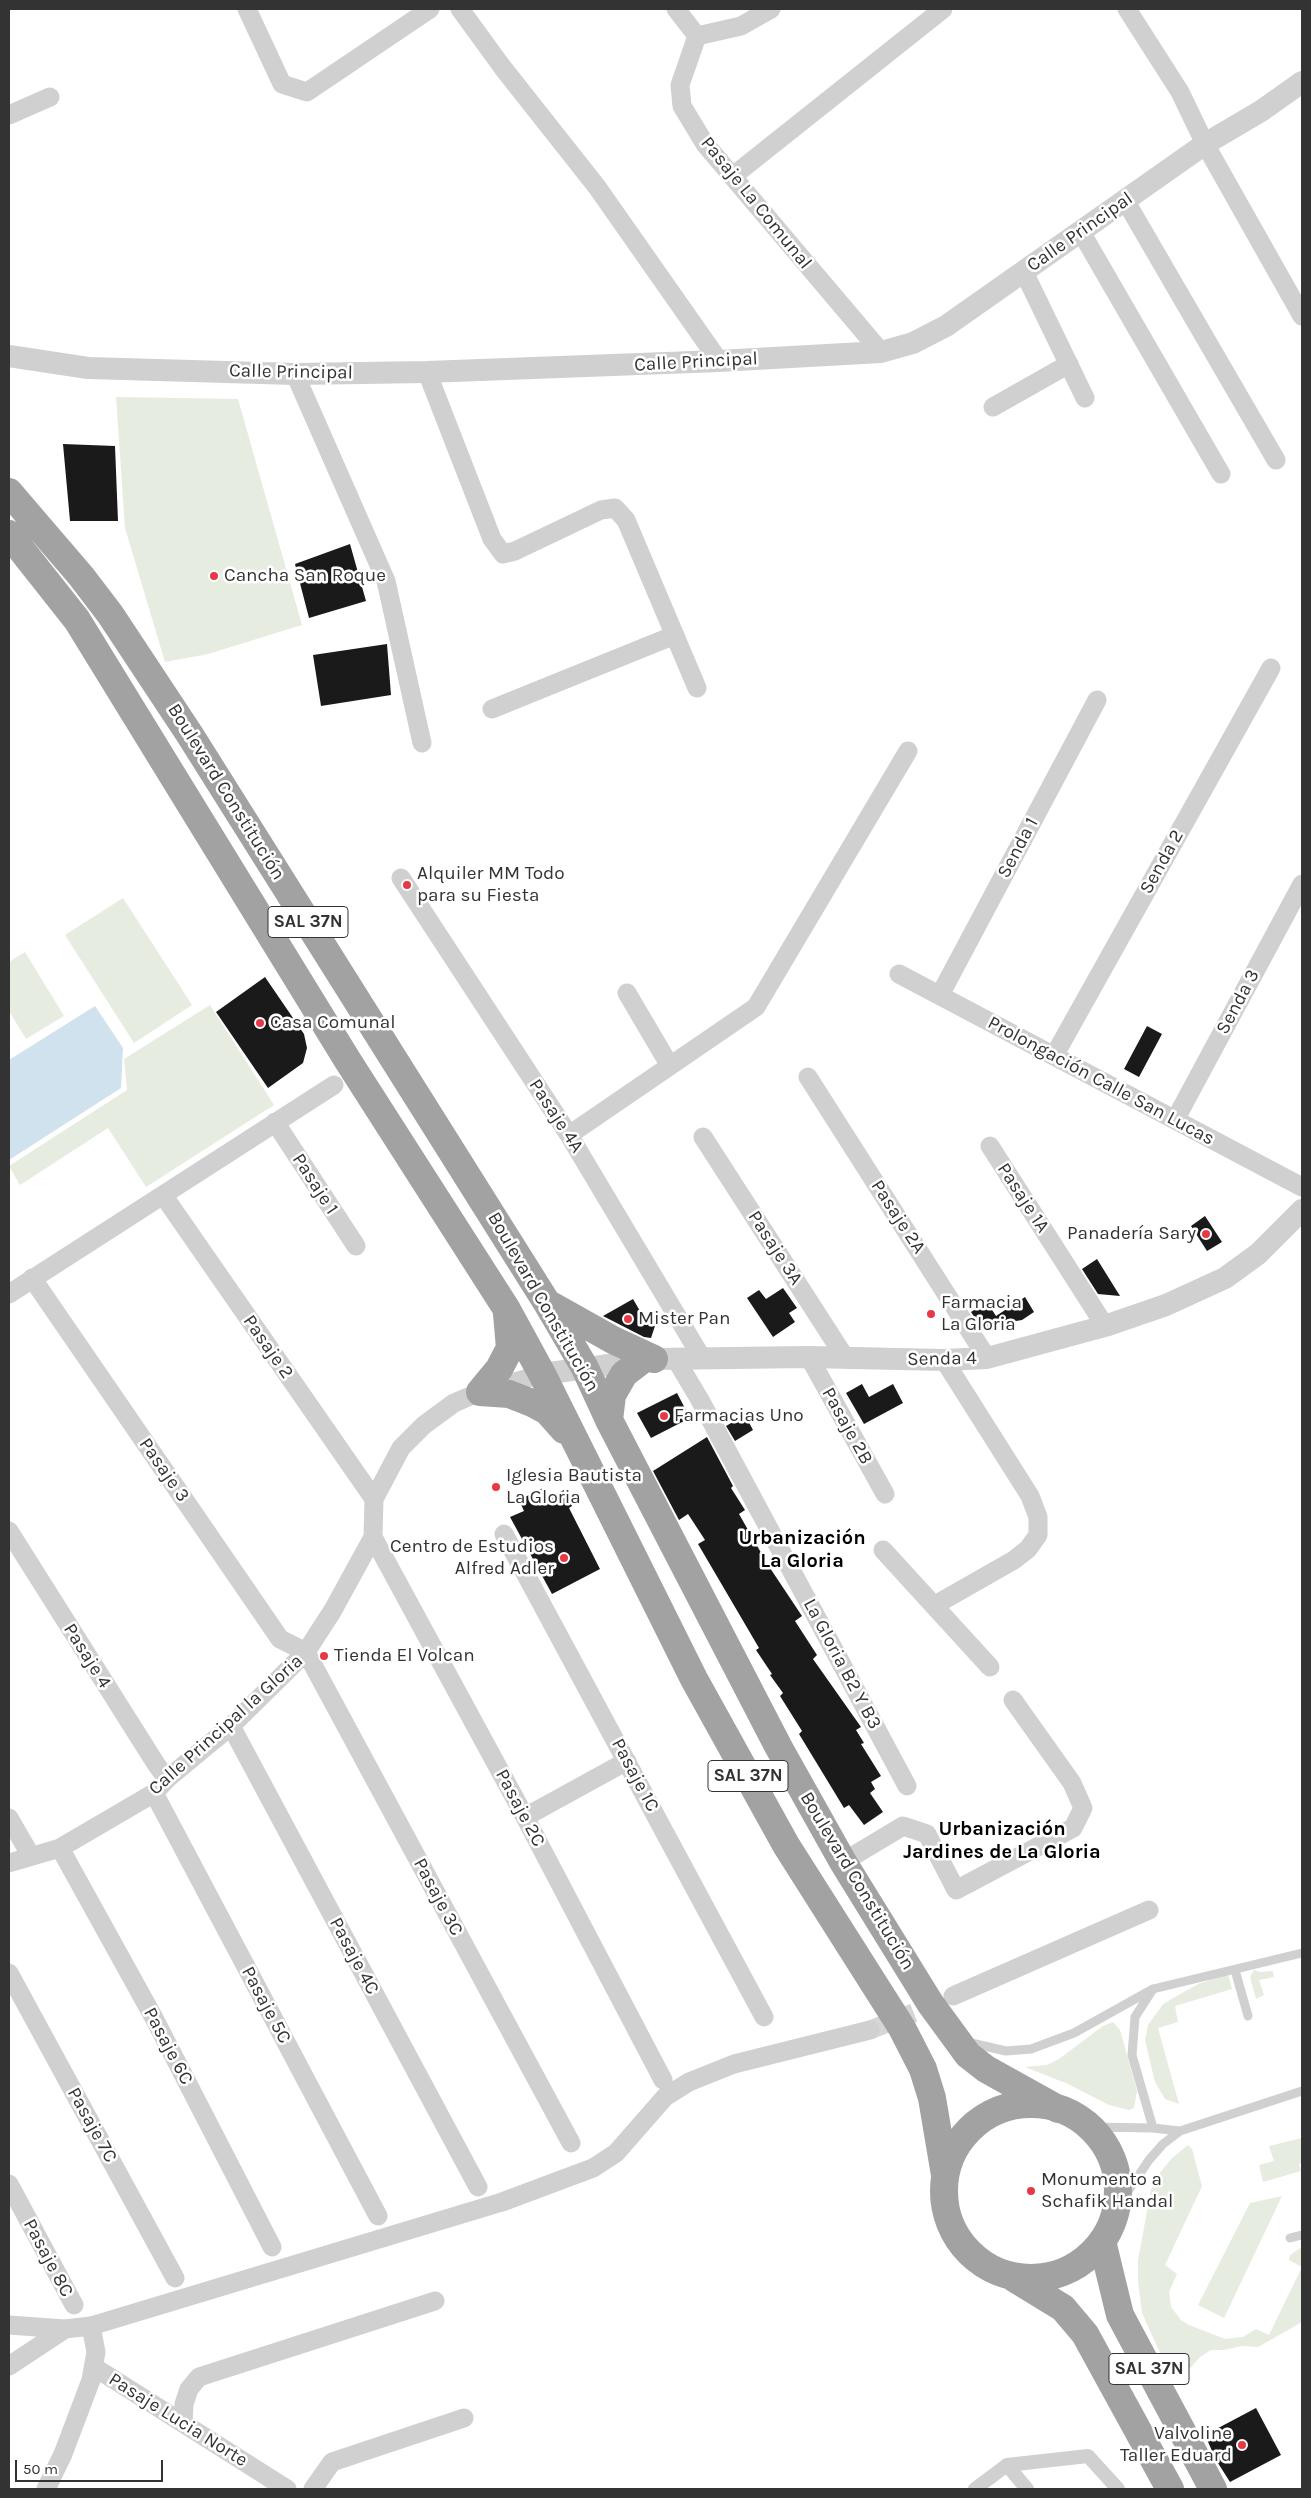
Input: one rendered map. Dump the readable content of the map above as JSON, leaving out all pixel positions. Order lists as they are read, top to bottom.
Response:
{
  "streets": {
    "highway": ["Boulevard Constitución", "SAL 37N"],
    "street": [
      "Pasaje La Comunal",
      "Calle Principal",
      "Senda 1",
      "Senda 2",
      "Senda 3",
      "Prolongación Calle San Lucas",
      "Pasaje 4A",
      "Pasaje 1",
      "Pasaje 1A",
      "Pasaje 2A",
      "Pasaje 3A",
      "Pasaje 2",
      "Senda 4",
      "Pasaje 2B",
      "Pasaje 3",
      "Pasaje 4",
      "La Gloria B2 Y B3",
      "Calle Principal la Gloria",
      "Pasaje 1C",
      "Pasaje 2C",
      "Pasaje 3C",
      "Pasaje 4C",
      "Pasaje 5C",
      "Pasaje 6C",
      "Pasaje 7C",
      "Pasaje 8C",
      "Pasaje Lucia Norte"
    ]
  },
  "crossings": [
    ["Pasaje La Comunal", "Calle Principal"],
    ["Boulevard Constitución", "SAL 37N"],
    ["Boulevard Constitución", "Senda 4"],
    ["Boulevard Constitución", "Calle Principal la Gloria"],
    ["Senda 1", "Prolongación Calle San Lucas"],
    ["Senda 2", "Prolongación Calle San Lucas"],
    ["Senda 3", "Prolongación Calle San Lucas"],
    ["Pasaje 4A", "Senda 4"],
    ["Pasaje 1A", "Senda 4"],
    ["Pasaje 2A", "Senda 4"],
    ["Pasaje 3A", "Senda 4"],
    ["Pasaje 2", "Calle Principal la Gloria"],
    ["Senda 4", "Pasaje 2B"],
    ["Senda 4", "La Gloria B2 Y B3"],
    ["Senda 4", "Calle Principal la Gloria"],
    ["Pasaje 3", "Calle Principal la Gloria"],
    ["Pasaje 3", "Pasaje 3C"],
    ["Pasaje 4", "Calle Principal la Gloria"],
    ["Calle Principal la Gloria", "Pasaje 2C"],
    ["Calle Principal la Gloria", "Pasaje 3C"],
    ["Calle Principal la Gloria", "Pasaje 4C"],
    ["Calle Principal la Gloria", "Pasaje 5C"],
    ["Calle Principal la Gloria", "Pasaje 6C"]
  ],
  "districts": ["Urbanización La Gloria", "Urbanización Jardines de La Gloria"],
  "places": [
    "Cancha San Roque",
    "Alquiler MM Todo para su Fiesta",
    "Casa Comunal",
    "Panadería Sary",
    "Farmacia La Gloria",
    "Mister Pan",
    "Farmacias Uno",
    "Iglesia Bautista La Gloria",
    "Centro de Estudios Alfred Adler",
    "Tienda El Volcan",
    "Monumento a Schafik Handal",
    "Valvoline Taller Eduard"
  ],
  "scale_bar": "50 m"
}
